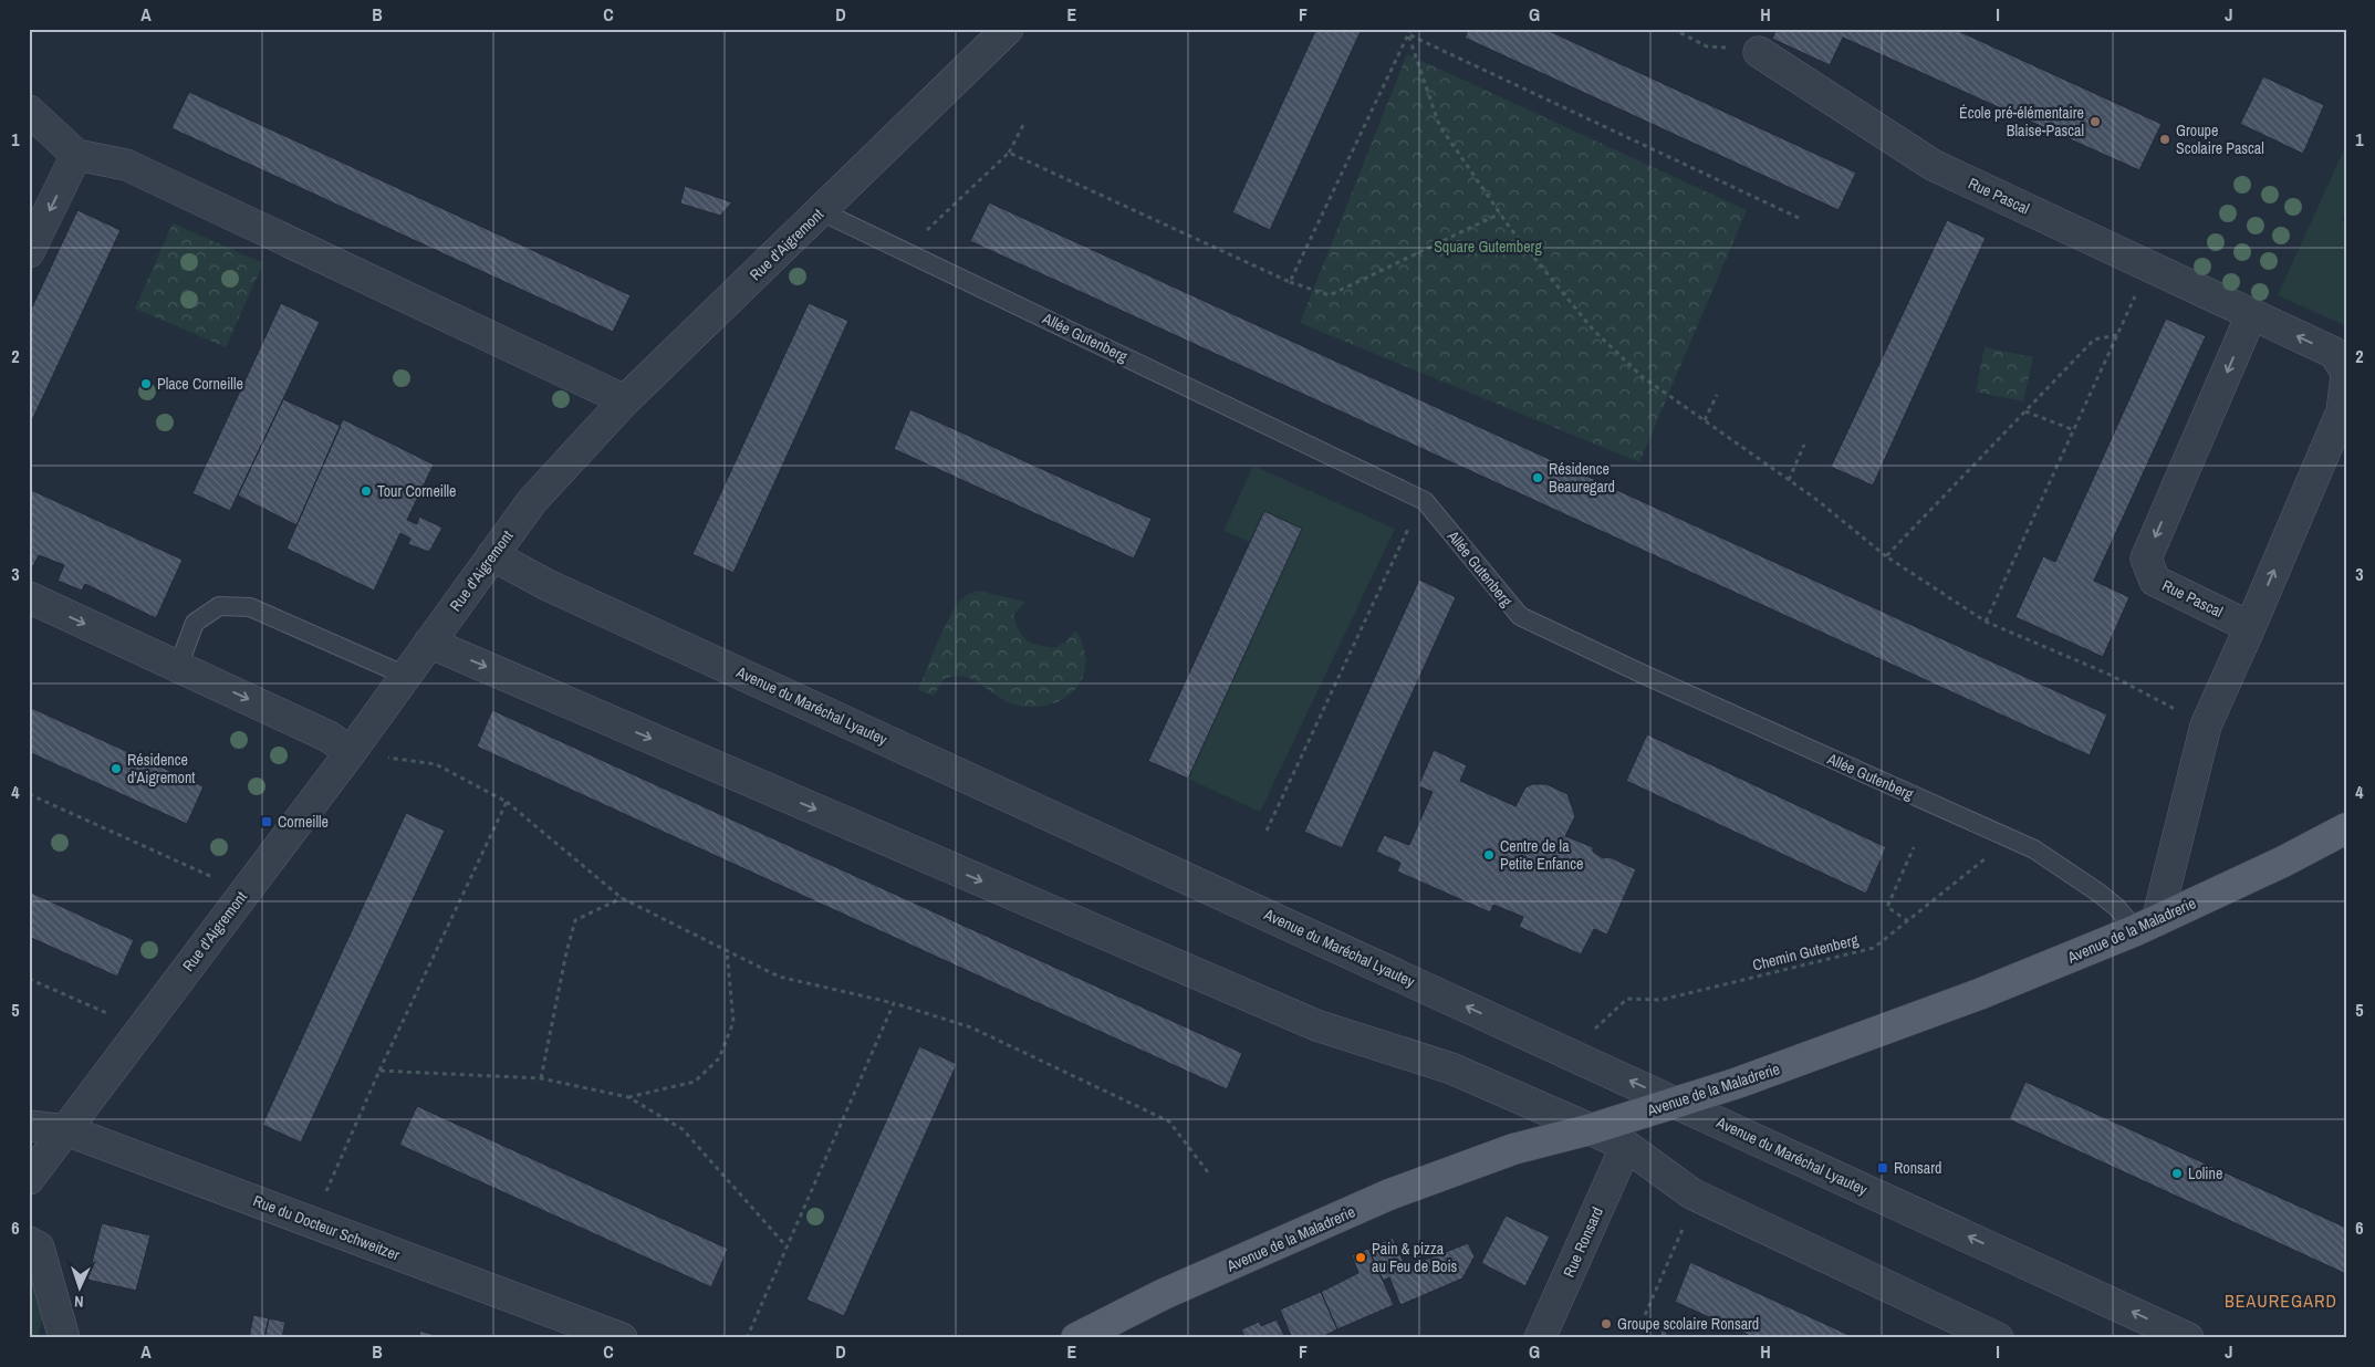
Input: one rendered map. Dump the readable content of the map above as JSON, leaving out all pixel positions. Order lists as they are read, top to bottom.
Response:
{
  "streets": {
    "main road": ["Avenue de la Maladrerie"],
    "street": [
      "Rue Pascal",
      "Rue d'Aigremont",
      "Avenue du Maréchal Lyautey",
      "Rue du Docteur Schweitzer",
      "Rue Ronsard"
    ],
    "lane": ["Allée Gutenberg"],
    "path": ["Chemin Gutenberg"]
  },
  "crossings": [
    ["Rue d'Aigremont", "Allée Gutenberg"],
    ["Rue d'Aigremont", "Avenue du Maréchal Lyautey"],
    ["Rue d'Aigremont", "Rue du Docteur Schweitzer"],
    ["Allée Gutenberg", "Avenue de la Maladrerie"],
    ["Allée Gutenberg", "Chemin Gutenberg"],
    ["Avenue du Maréchal Lyautey", "Avenue de la Maladrerie"]
  ],
  "districts": ["BEAUREGARD"],
  "parks": ["Square Gutemberg"],
  "places": {
    "other": [
      "École pré-élémentaire Blaise-Pascal",
      "Groupe Scolaire Pascal",
      "Place Corneille",
      "Résidence Beauregard",
      "Tour Corneille",
      "Résidence d'Aigremont",
      "Centre de la Petite Enfance",
      "Loline",
      "Pain & pizza au Feu de Bois",
      "Groupe scolaire Ronsard"
    ],
    "transit": ["Corneille", "Ronsard"]
  },
  "north": "bottom",
  "grid": {
    "columns": [
      "A",
      "B",
      "C",
      "D",
      "E",
      "F",
      "G",
      "H",
      "I",
      "J"
    ],
    "rows": [
      "1",
      "2",
      "3",
      "4",
      "5",
      "6"
    ]
  }
}
